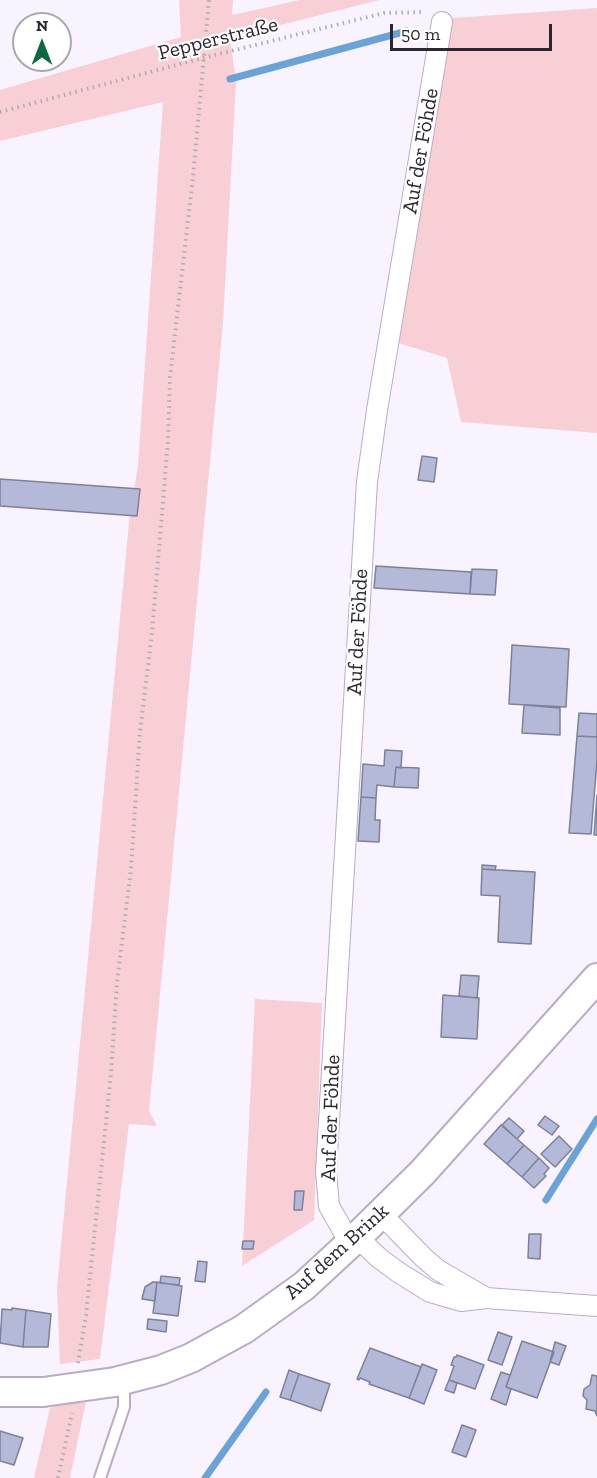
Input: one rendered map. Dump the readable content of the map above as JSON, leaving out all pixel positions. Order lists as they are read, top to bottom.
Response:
{
  "streets": {
    "street": ["Auf der Föhde", "Auf dem Brink"],
    "path": ["Pepperstraße"]
  },
  "crossings": [
    ["Pepperstraße", "Auf der Föhde"],
    ["Auf der Föhde", "Auf dem Brink"]
  ],
  "scale_bar": "50 m",
  "north": "top"
}
